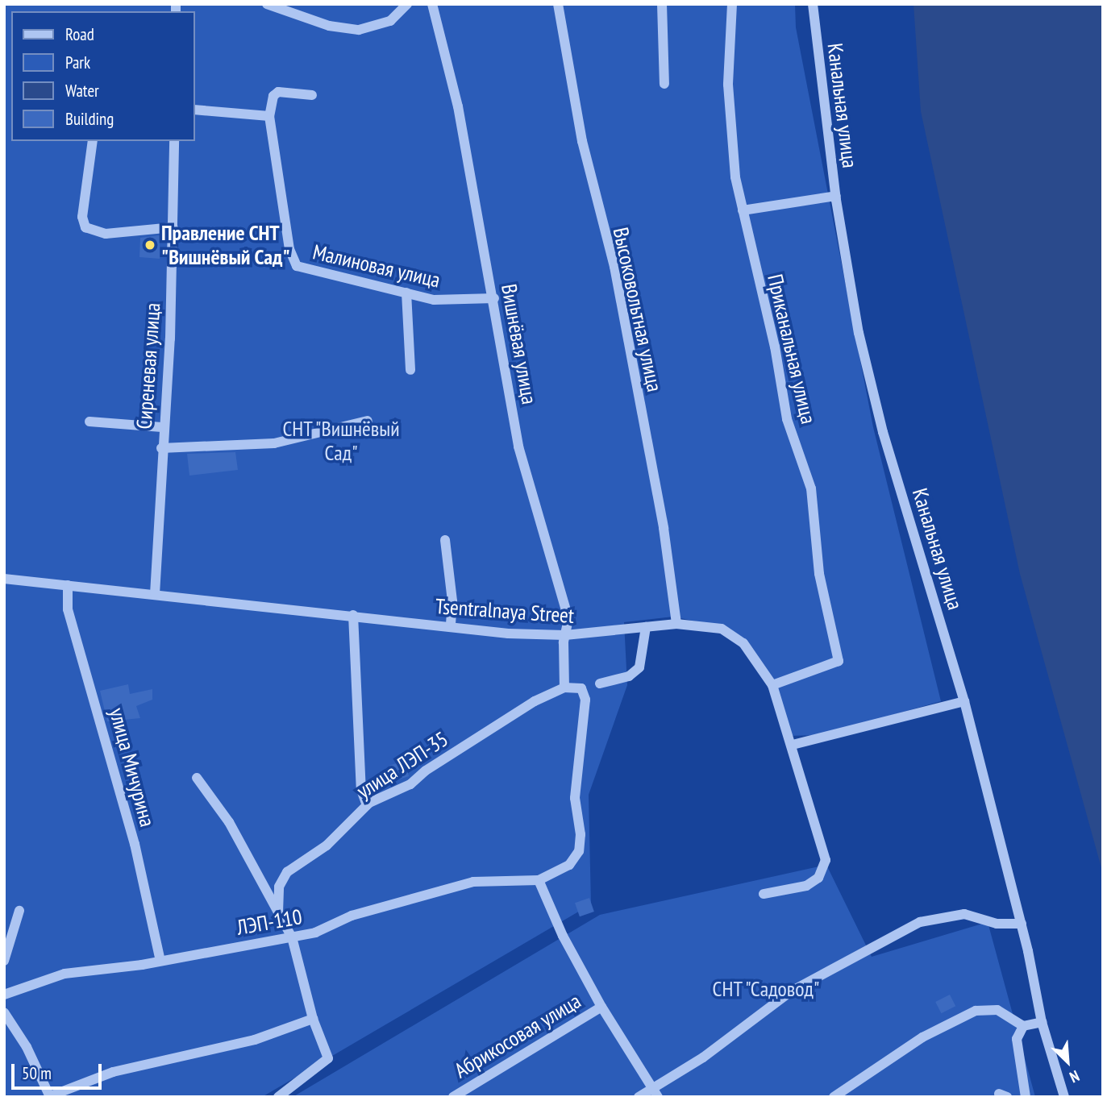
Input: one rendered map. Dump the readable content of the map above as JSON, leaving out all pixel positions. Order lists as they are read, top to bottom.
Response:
{
  "streets": {
    "street": [
      "Канальная улица",
      "Малиновая улица",
      "Высоковольтная улица",
      "Вишнёвая улица",
      "Приканальная улица",
      "Сиреневая улица",
      "Tsentralnaya Street",
      "улица ЛЭП-35",
      "улица Мичурина",
      "ЛЭП-110",
      "Абрикосовая улица"
    ]
  },
  "crossings": [
    ["Малиновая улица", "Вишнёвая улица"],
    ["Высоковольтная улица", "Tsentralnaya Street"],
    ["Вишнёвая улица", "Tsentralnaya Street"],
    ["Вишнёвая улица", "улица ЛЭП-35"],
    ["Приканальная улица", "Tsentralnaya Street"],
    ["Сиреневая улица", "Tsentralnaya Street"],
    ["Tsentralnaya Street", "улица Мичурина"],
    ["улица Мичурина", "ЛЭП-110"]
  ],
  "parks": ["СНТ \"Вишнёвый Сад\"", "СНТ \"Садовод\""],
  "places": ["Правление СНТ \"Вишнёвый Сад\""],
  "legend": [
    "Road",
    "Park",
    "Water",
    "Building"
  ],
  "scale_bar": "50 m",
  "north": "bottom right"
}
